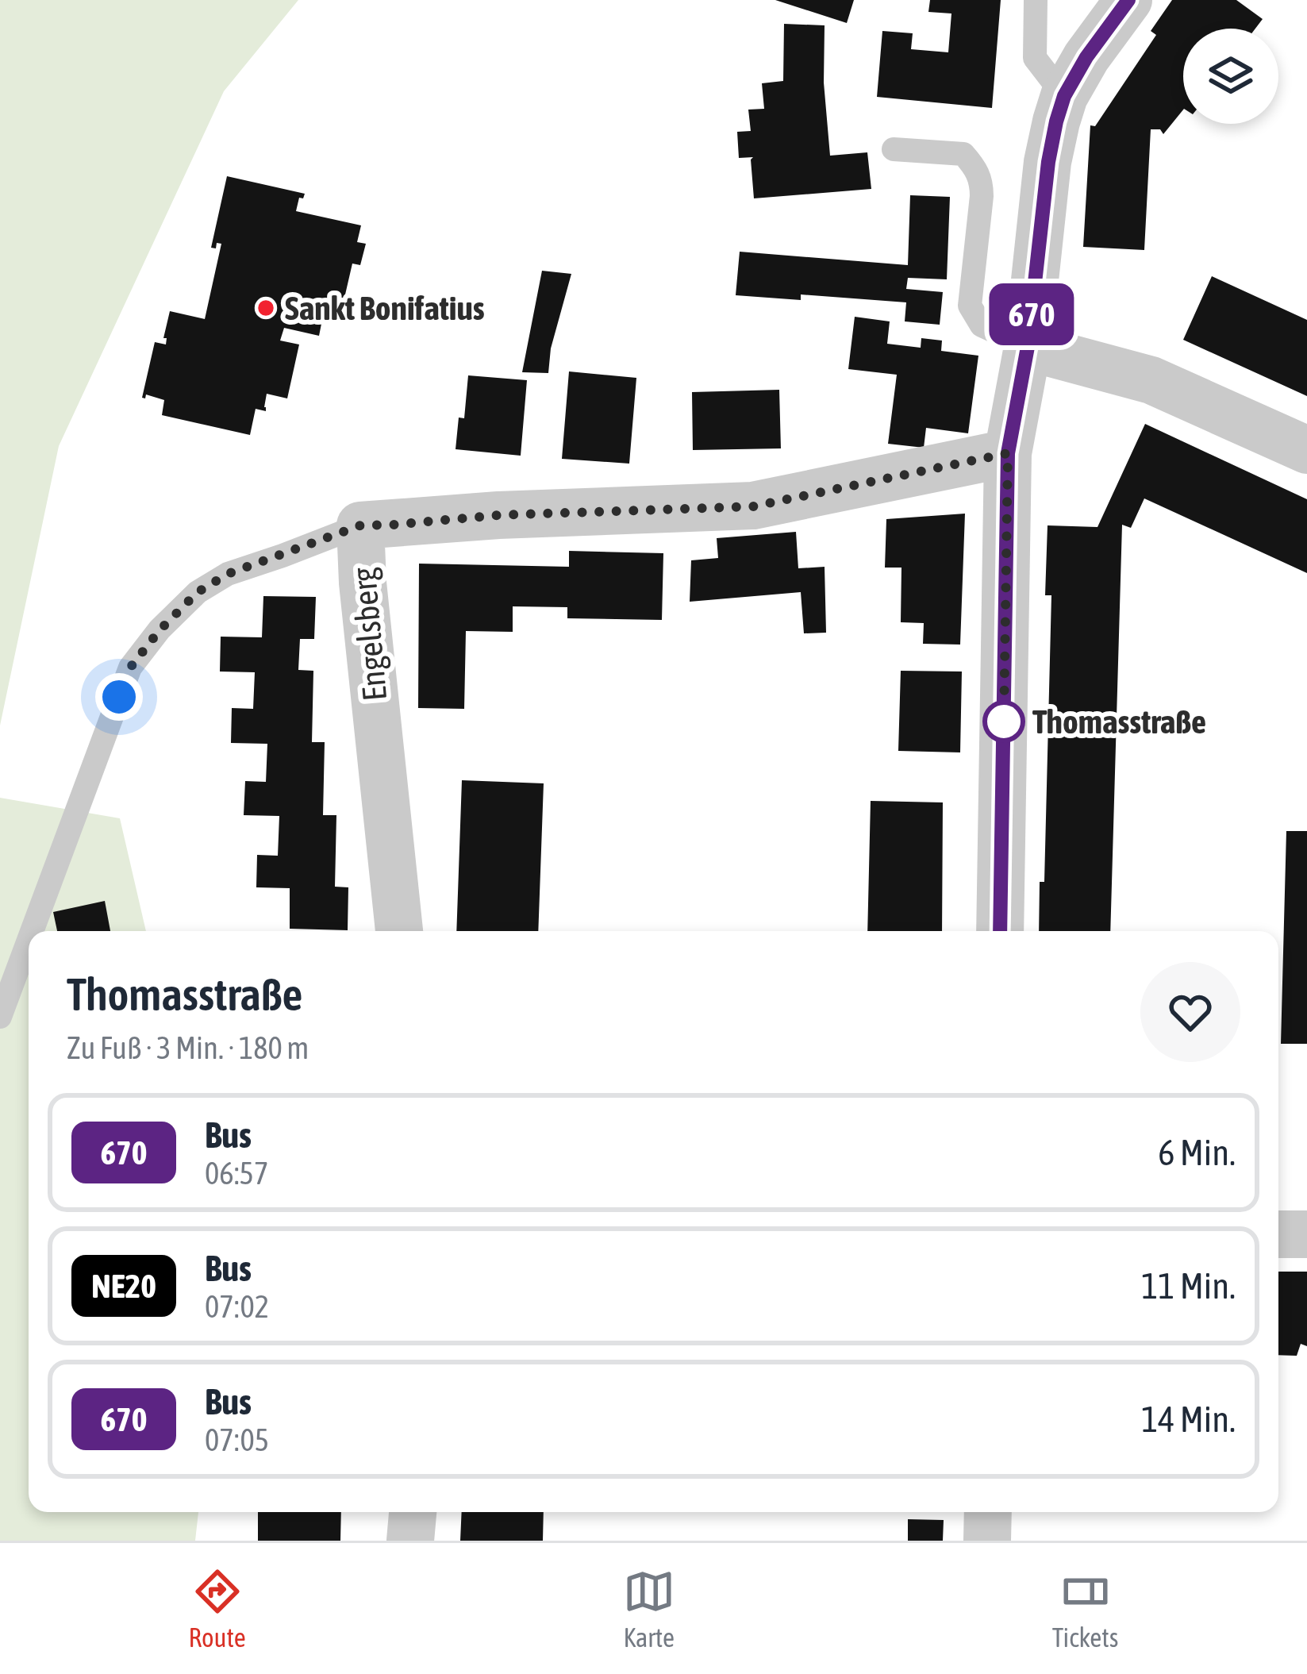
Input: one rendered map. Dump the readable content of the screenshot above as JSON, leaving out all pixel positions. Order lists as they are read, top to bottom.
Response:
{
  "streets": {
    "street": ["Engelsberg"]
  },
  "places": ["Sankt Bonifatius", "Thomasstraße"],
  "lines": ["bus line 670"],
  "page": {
    "on_map": "670",
    "heading": ["Thomasstraße", "Zu Fuß · 3 Min. · 180 m"],
    "list": [
      {
        "mark": "670",
        "name": "Bus",
        "note": "06:57",
        "value": "6 Min."
      },
      {
        "mark": "NE20",
        "name": "Bus",
        "note": "07:02",
        "value": "11 Min."
      },
      {
        "mark": "670",
        "name": "Bus",
        "note": "07:05",
        "value": "14 Min."
      }
    ],
    "tabs": ["Route", "Karte", "Tickets"]
  }
}
